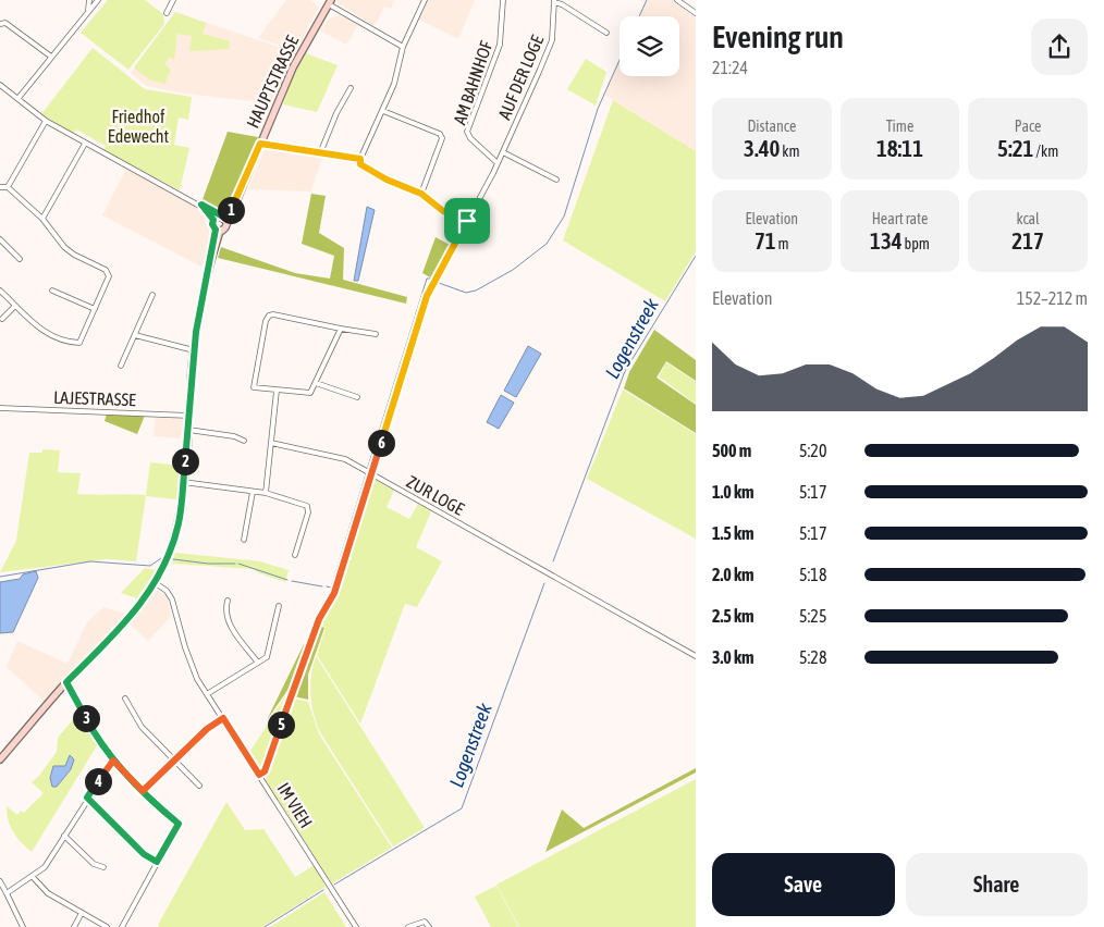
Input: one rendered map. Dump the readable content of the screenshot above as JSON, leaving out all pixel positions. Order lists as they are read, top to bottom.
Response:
{
  "streets": {
    "main road": ["HAUPTSTRASSE"],
    "street": [
      "AUF DER LOGE",
      "AM BAHNHOF",
      "LAJESTRASSE",
      "ZUR LOGE",
      "IM VIEH"
    ]
  },
  "crossings": [
    ["AUF DER LOGE", "AM BAHNHOF"],
    ["AUF DER LOGE", "ZUR LOGE"],
    ["AUF DER LOGE", "IM VIEH"]
  ],
  "water": ["Logenstreek"],
  "parks": ["Friedhof Edewecht"],
  "page": {
    "heading": ["Evening run", "21:24"],
    "stats": [
      ["Distance", "3.40 km"],
      ["Time", "18:11"],
      ["Pace", "5:21 /km"],
      ["Elevation", "71 m"],
      ["Heart rate", "134 bpm"],
      ["kcal", "217"]
    ],
    "pins": [
      "1",
      "6",
      "2",
      "3",
      "5",
      "4"
    ],
    "chart": ["Elevation", "152–212 m"],
    "list": [
      {
        "name": "500 m",
        "note": "5:20"
      },
      {
        "name": "1.0 km",
        "note": "5:17"
      },
      {
        "name": "1.5 km",
        "note": "5:17"
      },
      {
        "name": "2.0 km",
        "note": "5:18"
      },
      {
        "name": "2.5 km",
        "note": "5:25"
      },
      {
        "name": "3.0 km",
        "note": "5:28"
      }
    ],
    "buttons": ["Save", "Share"]
  }
}
